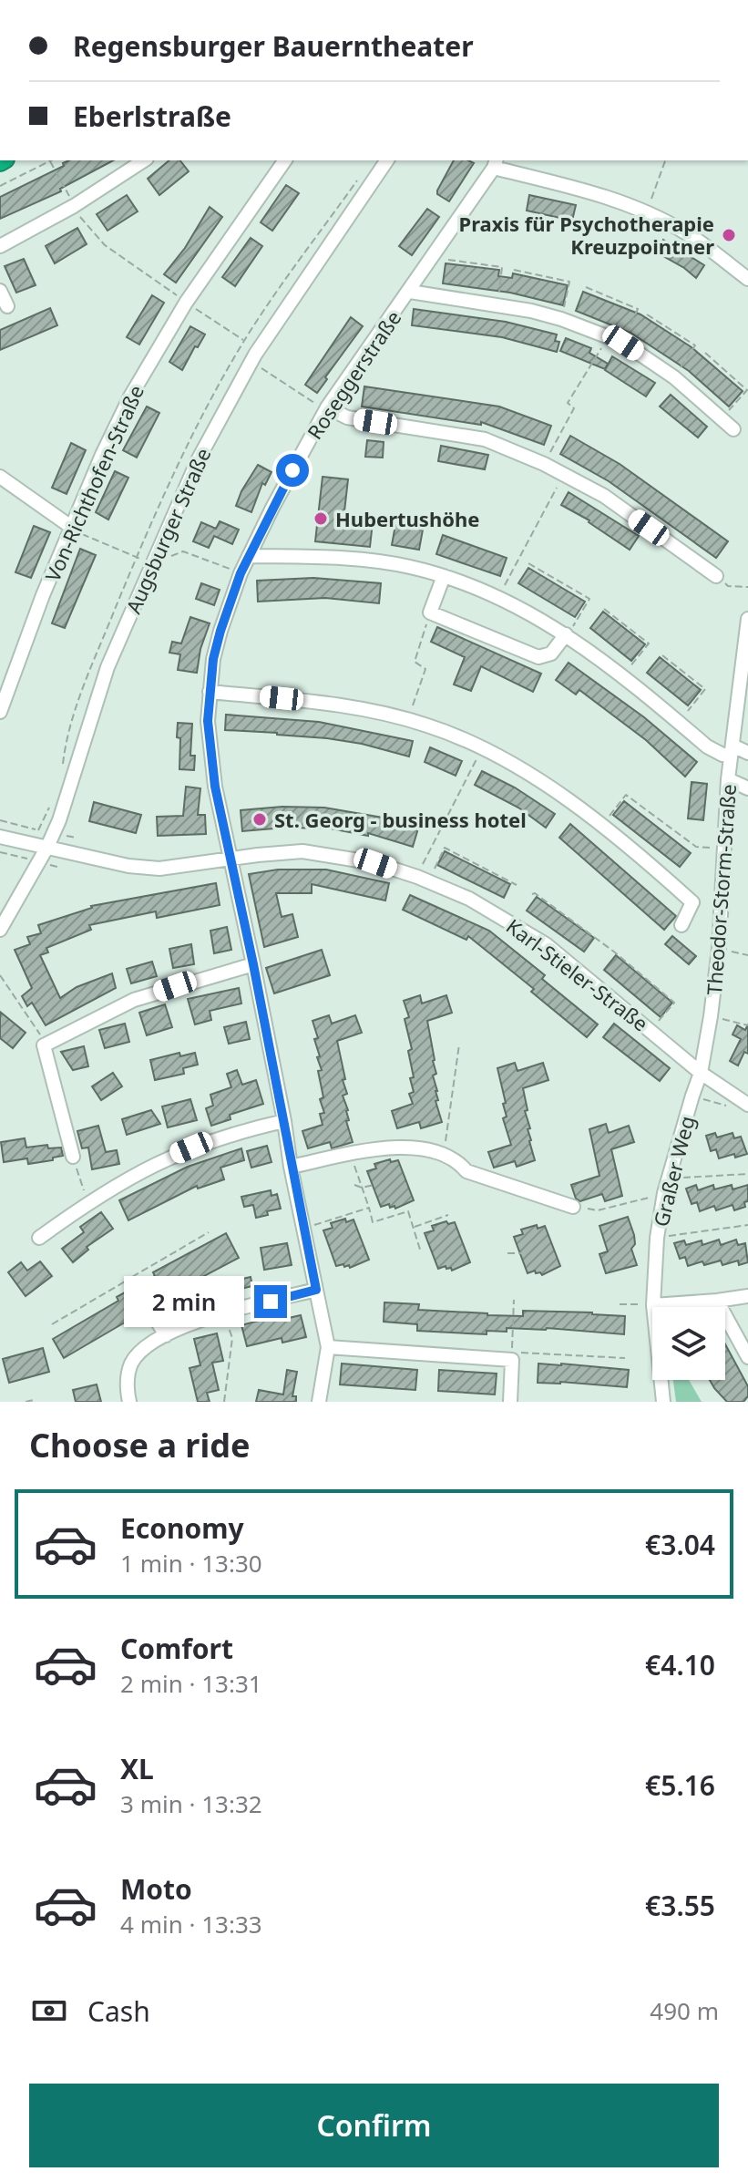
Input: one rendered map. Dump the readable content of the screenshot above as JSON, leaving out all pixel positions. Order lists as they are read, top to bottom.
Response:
{
  "streets": {
    "street": [
      "Roseggerstraße",
      "Von-Richthofen-Straße",
      "Augsburger Straße",
      "Theodor-Storm-Straße",
      "Karl-Stieler-Straße",
      "Graßer Weg"
    ]
  },
  "crossings": [
    ["Roseggerstraße", "Karl-Stieler-Straße"],
    ["Augsburger Straße", "Karl-Stieler-Straße"],
    ["Theodor-Storm-Straße", "Karl-Stieler-Straße"],
    ["Theodor-Storm-Straße", "Graßer Weg"],
    ["Karl-Stieler-Straße", "Graßer Weg"]
  ],
  "places": ["Praxis für Psychotherapie Kreuzpointner", "Hubertushöhe", "St. Georg - business hotel"],
  "page": {
    "banner": ["Regensburger Bauerntheater", "Eberlstraße"],
    "bubble": "2 min",
    "heading": "Choose a ride",
    "list": [
      {
        "name": "Economy",
        "note": "1 min · 13:30",
        "value": "€3.04"
      },
      {
        "name": "Comfort",
        "note": "2 min · 13:31",
        "value": "€4.10"
      },
      {
        "name": "XL",
        "note": "3 min · 13:32",
        "value": "€5.16"
      },
      {
        "name": "Moto",
        "note": "4 min · 13:33",
        "value": "€3.55"
      }
    ],
    "pay": ["Cash", "490 m"],
    "buttons": "Confirm"
  }
}
